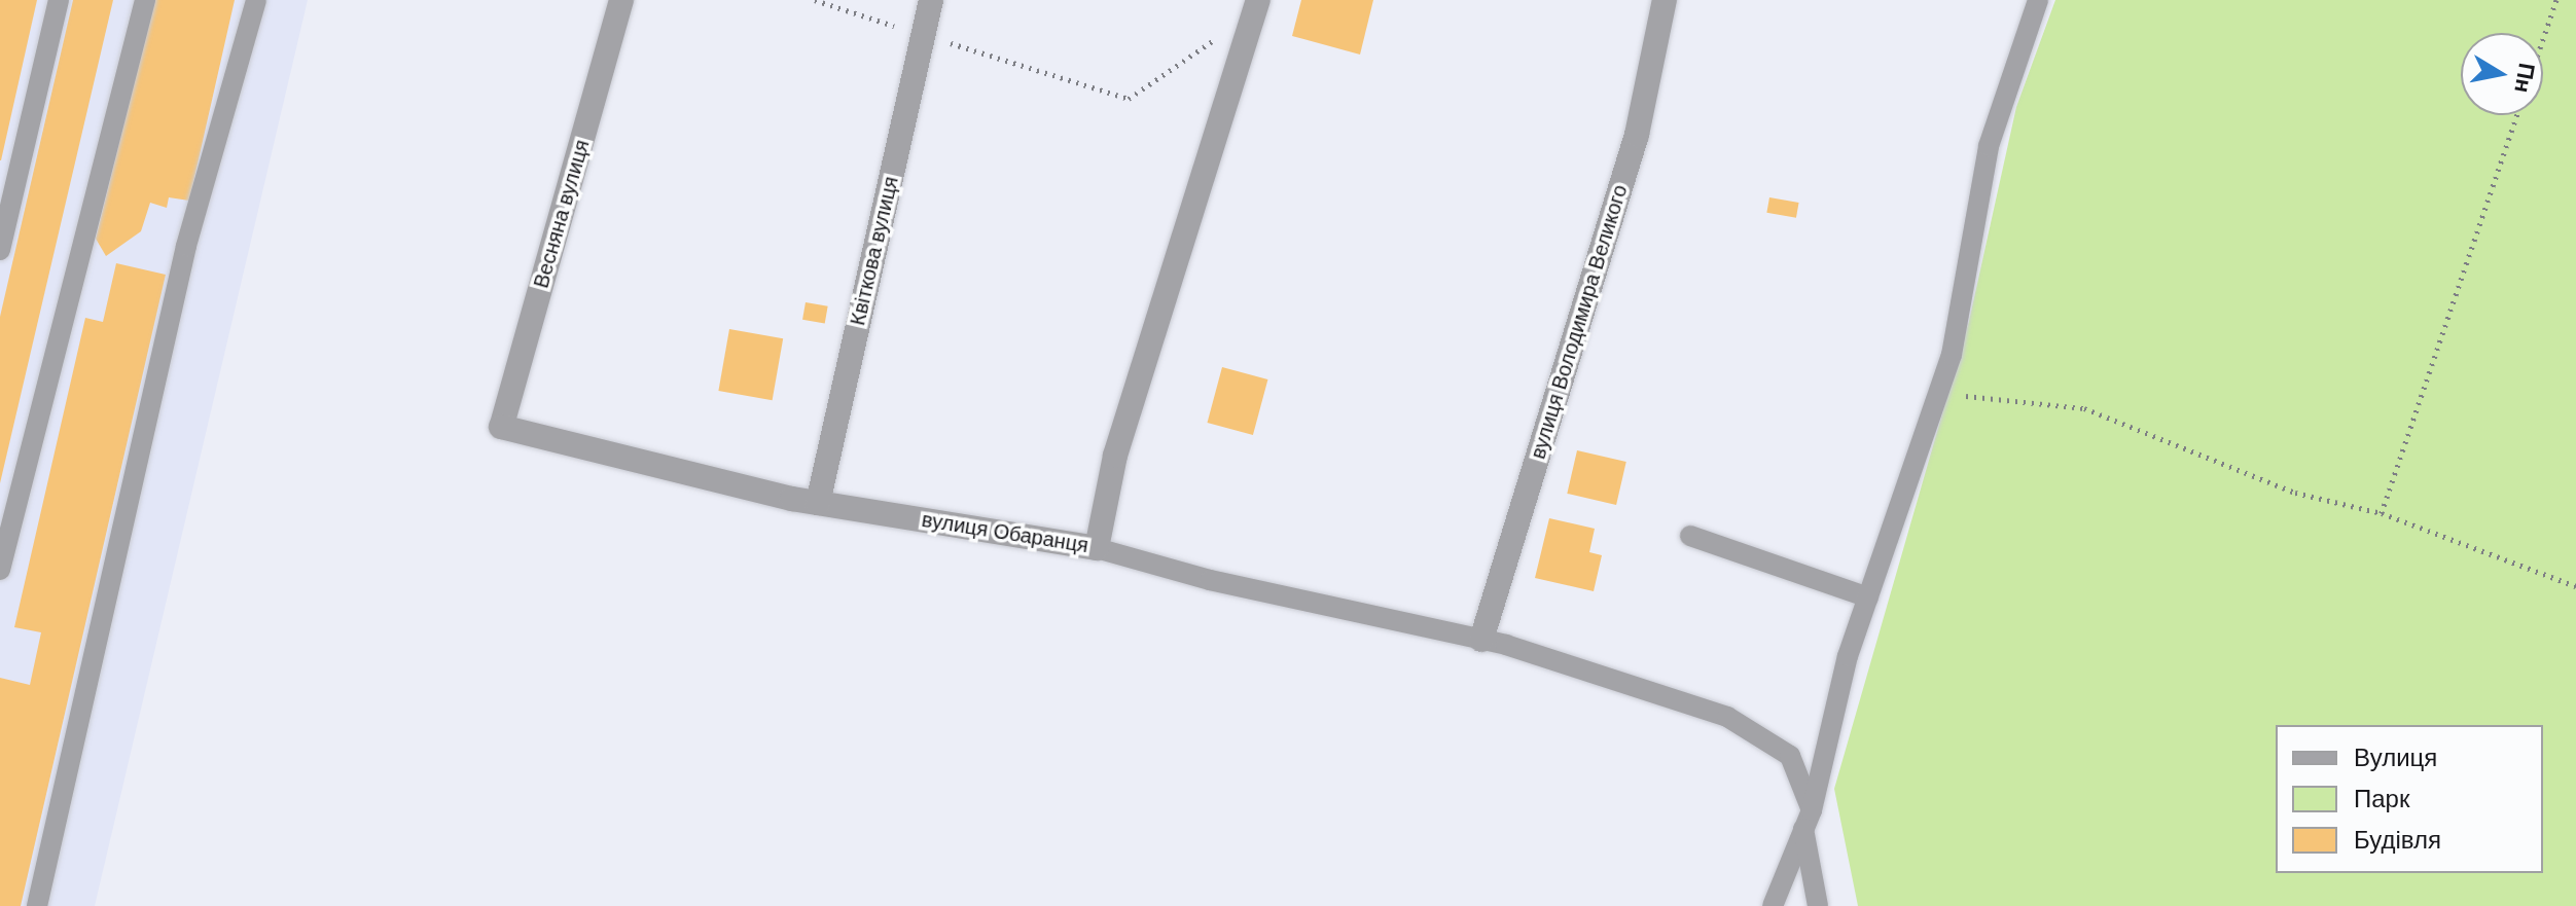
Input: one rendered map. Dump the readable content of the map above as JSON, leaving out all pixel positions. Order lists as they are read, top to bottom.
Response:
{
  "streets": {
    "street": [
      "Весняна вулиця",
      "Квіткова вулиця",
      "вулиця Володимира Великого",
      "вулиця Обаранця"
    ]
  },
  "crossings": [
    ["Весняна вулиця", "вулиця Обаранця"],
    ["Квіткова вулиця", "вулиця Обаранця"]
  ],
  "legend": ["Вулиця", "Парк", "Будівля"],
  "north": "right"
}
